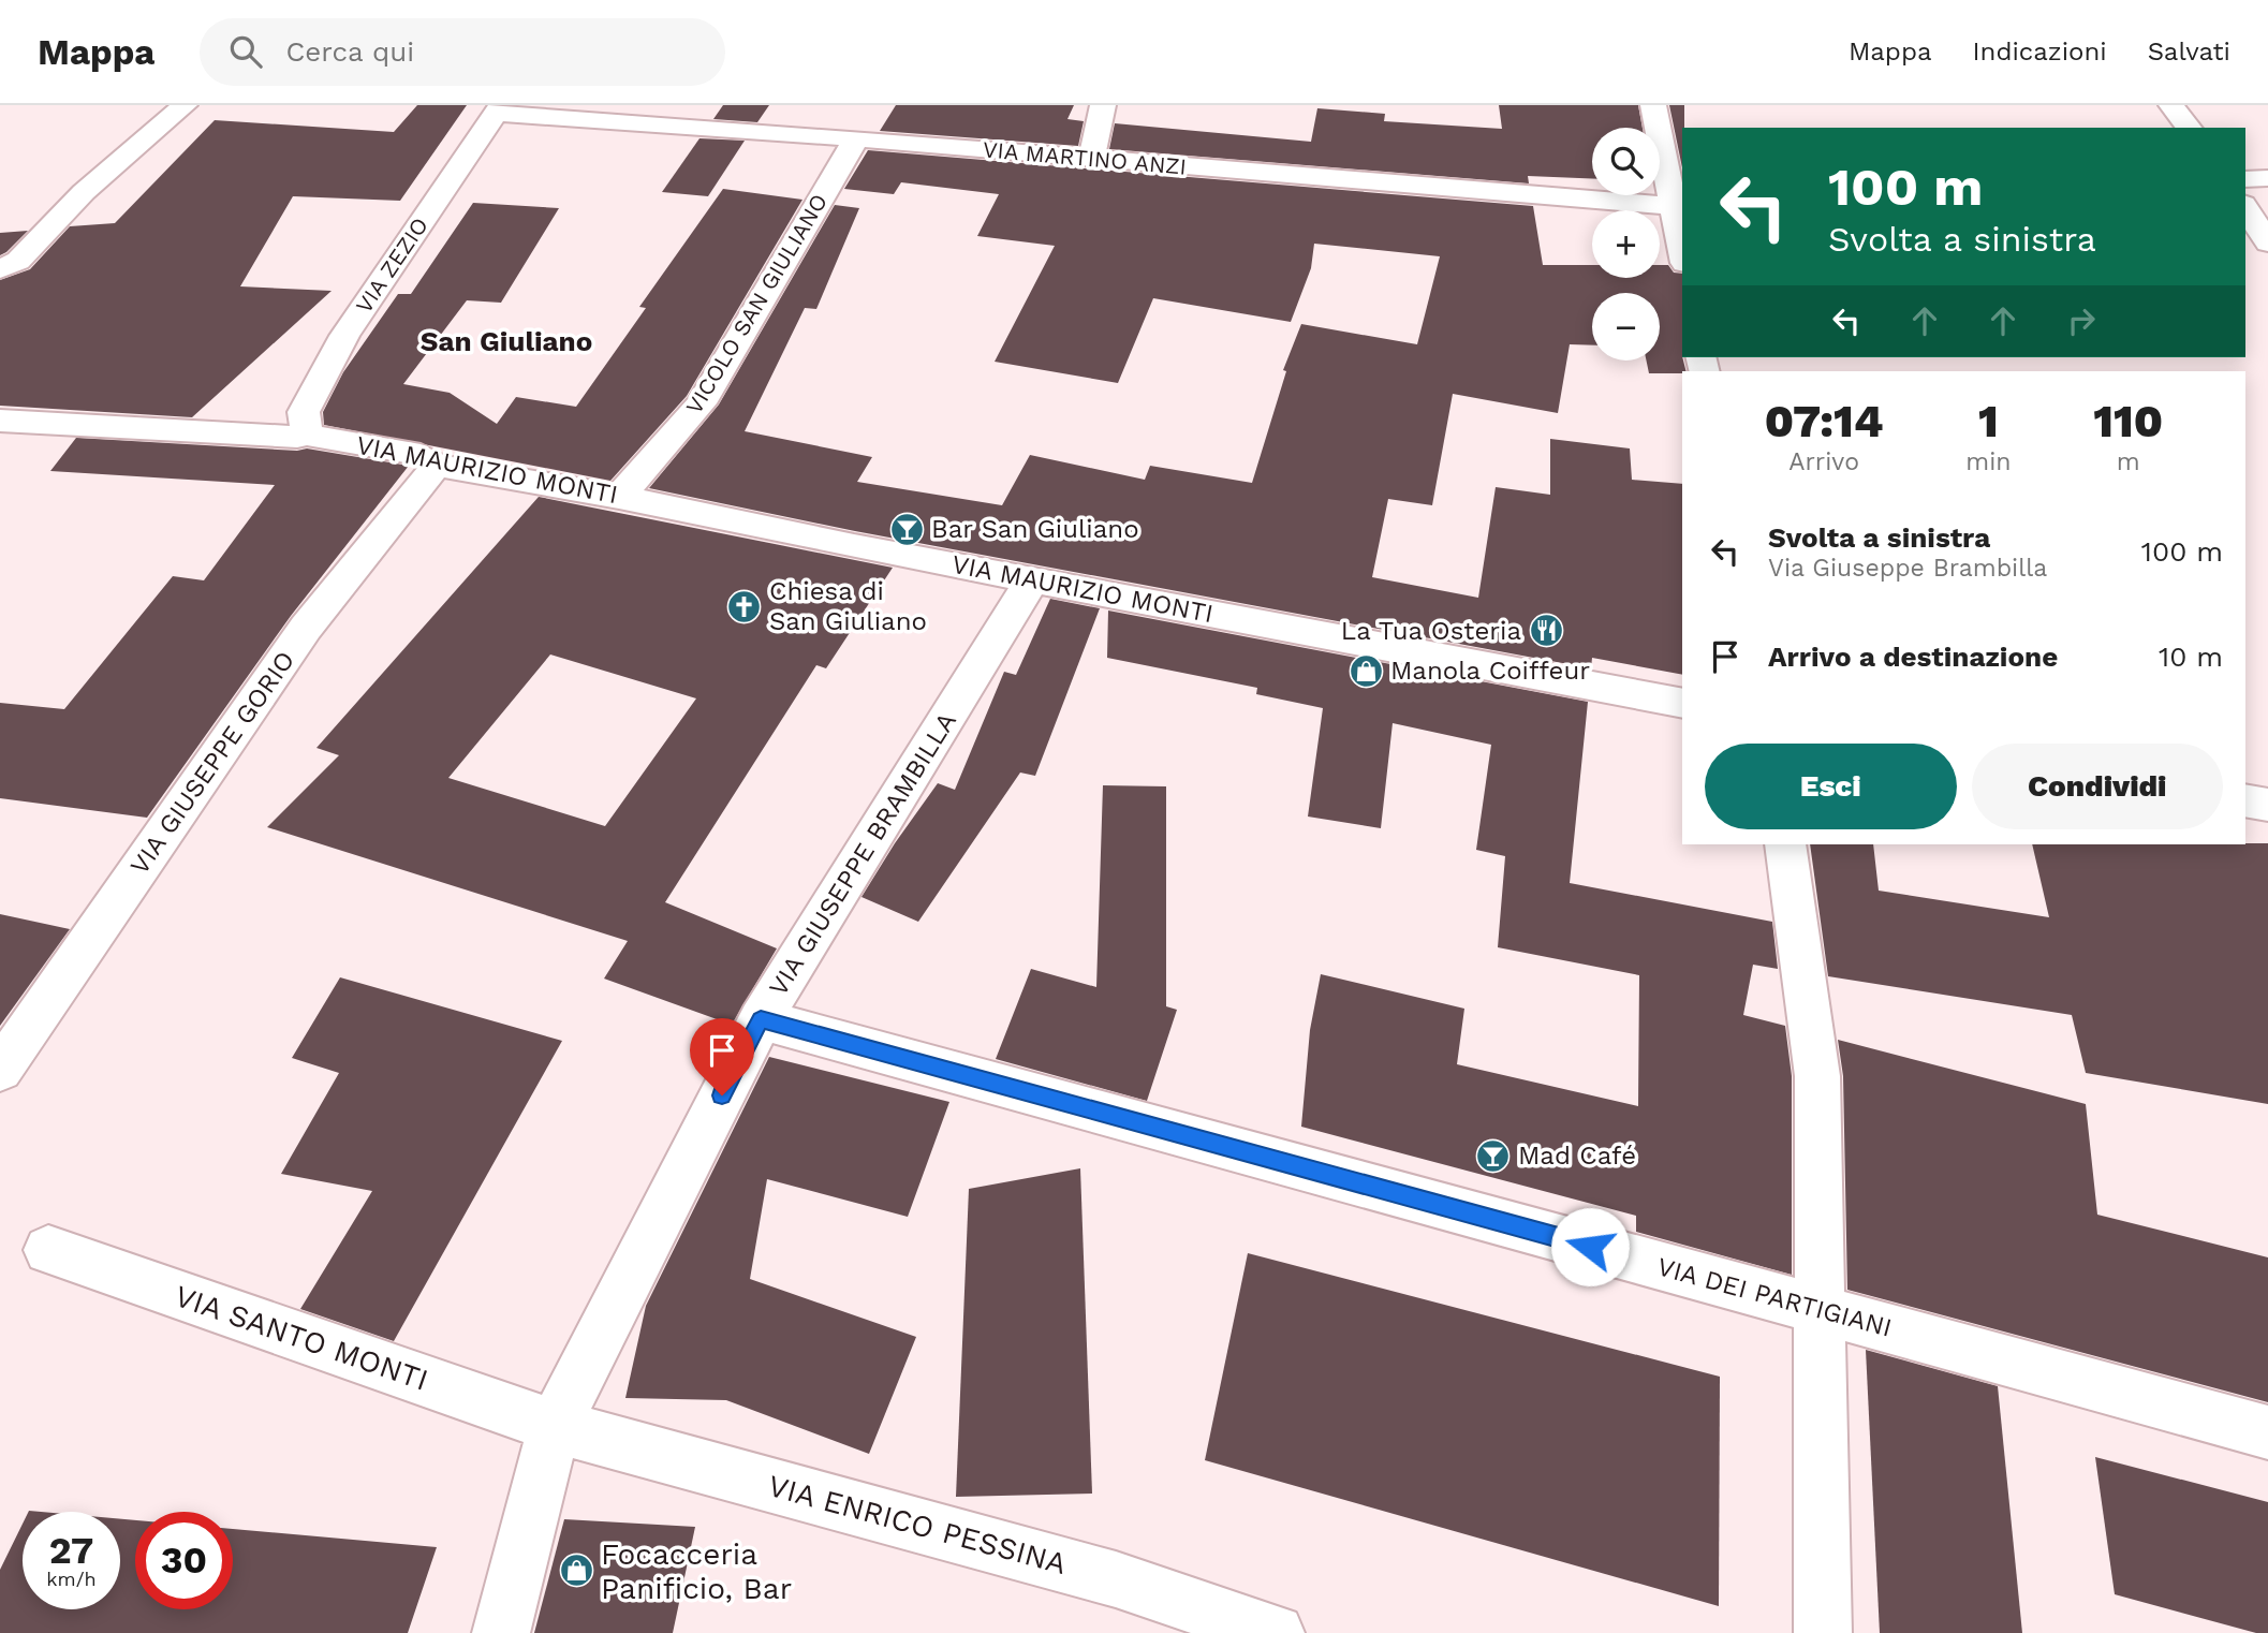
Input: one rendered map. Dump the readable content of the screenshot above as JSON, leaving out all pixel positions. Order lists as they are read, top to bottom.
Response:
{
  "streets": {
    "street": [
      "VIA MARTINO ANZI",
      "VIA ZEZIO",
      "VICOLO SAN GIULIANO",
      "VIA MAURIZIO MONTI",
      "VIA GIUSEPPE GORIO",
      "VIA GIUSEPPE BRAMBILLA",
      "VIA DEI PARTIGIANI",
      "VIA SANTO MONTI",
      "VIA ENRICO PESSINA"
    ]
  },
  "crossings": [
    ["VIA MARTINO ANZI", "VIA ZEZIO"],
    ["VIA MARTINO ANZI", "VICOLO SAN GIULIANO"],
    ["VIA ZEZIO", "VIA MAURIZIO MONTI"],
    ["VICOLO SAN GIULIANO", "VIA MAURIZIO MONTI"],
    ["VIA MAURIZIO MONTI", "VIA GIUSEPPE GORIO"],
    ["VIA MAURIZIO MONTI", "VIA GIUSEPPE BRAMBILLA"],
    ["VIA GIUSEPPE BRAMBILLA", "VIA DEI PARTIGIANI"],
    ["VIA GIUSEPPE BRAMBILLA", "VIA SANTO MONTI"],
    ["VIA GIUSEPPE BRAMBILLA", "VIA ENRICO PESSINA"],
    ["VIA SANTO MONTI", "VIA ENRICO PESSINA"]
  ],
  "districts": ["San Giuliano"],
  "places": {
    "bar": ["Bar San Giuliano", "Mad Café"],
    "church": ["Chiesa di San Giuliano"],
    "restaurant": ["La Tua Osteria"],
    "shop": ["Manola Coiffeur", "Focacceria Panificio, Bar"]
  },
  "page": {
    "header": "Mappa",
    "search": "Cerca qui",
    "nav": ["Mappa", "Indicazioni", "Salvati"],
    "map_buttons": ["+", "−"],
    "turn": ["100 m", "Svolta a sinistra"],
    "eta": [
      "07:14",
      "Arrivo",
      "1",
      "min",
      "110",
      "m"
    ],
    "list": [
      {
        "name": "Svolta a sinistra",
        "note": "Via Giuseppe Brambilla",
        "value": "100 m"
      },
      {
        "name": "Arrivo a destinazione",
        "value": "10 m"
      }
    ],
    "buttons": ["Esci", "Condividi"],
    "speed": "27 km/h",
    "limit": "30"
  }
}
